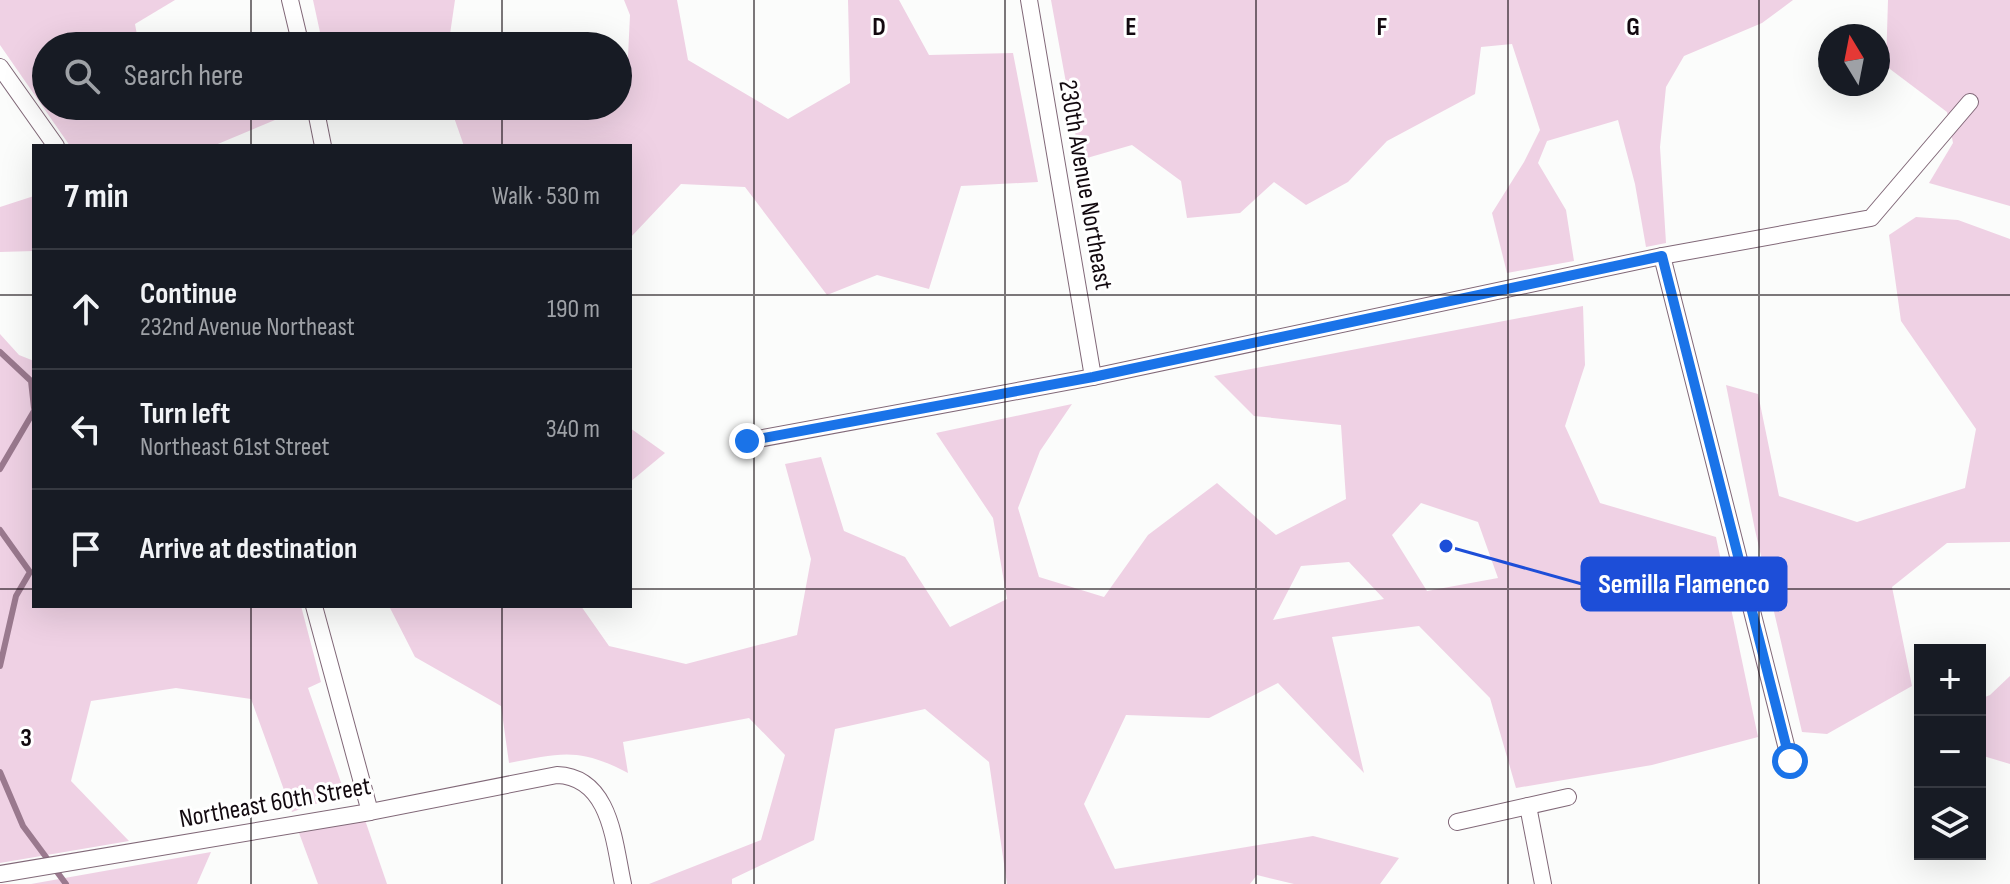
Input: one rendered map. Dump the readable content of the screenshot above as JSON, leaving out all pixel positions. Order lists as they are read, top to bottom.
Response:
{
  "streets": {
    "street": ["230th Avenue Northeast", "Northeast 60th Street"]
  },
  "places": ["Semilla Flamenco"],
  "north": "top",
  "page": {
    "search": "Search here",
    "heading": ["7 min", "Walk · 530 m"],
    "list": [
      ["Continue", "232nd Avenue Northeast", "190 m"],
      ["Turn left", "Northeast 61st Street", "340 m"],
      "Arrive at destination"
    ],
    "map_buttons": ["+", "−"]
  },
  "grid": {
    "columns": [
      "D",
      "E",
      "F",
      "G"
    ],
    "rows": ["3"]
  }
}
